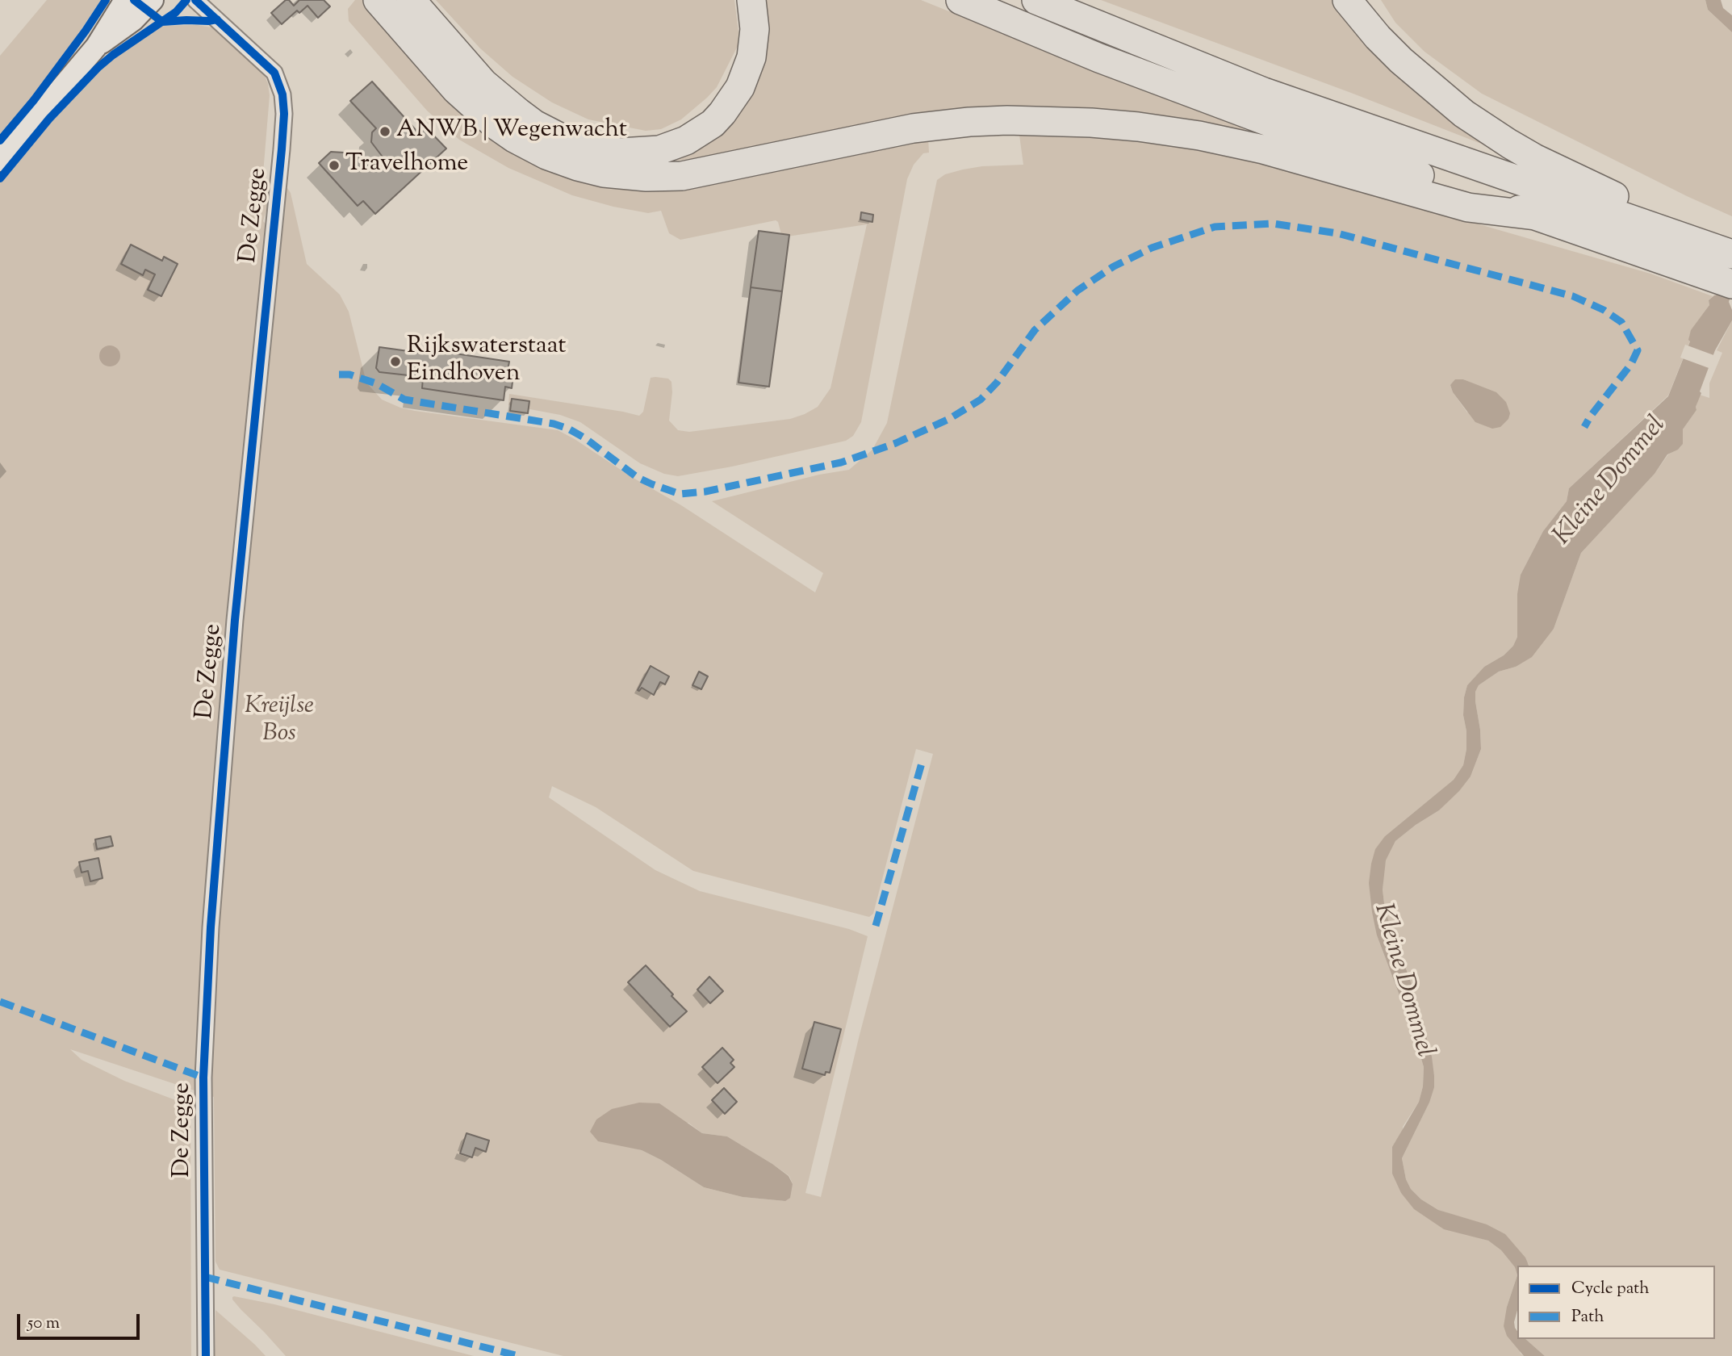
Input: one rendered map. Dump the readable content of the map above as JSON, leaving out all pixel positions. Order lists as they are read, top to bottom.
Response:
{
  "streets": {
    "street": ["De Zegge"]
  },
  "water": ["Kleine Dommel"],
  "parks": ["Kreijlse Bos"],
  "places": ["ANWB | Wegenwacht", "Travelhome", "Rijkswaterstaat Eindhoven"],
  "legend": ["Cycle path", "Path"],
  "scale_bar": "50 m"
}
